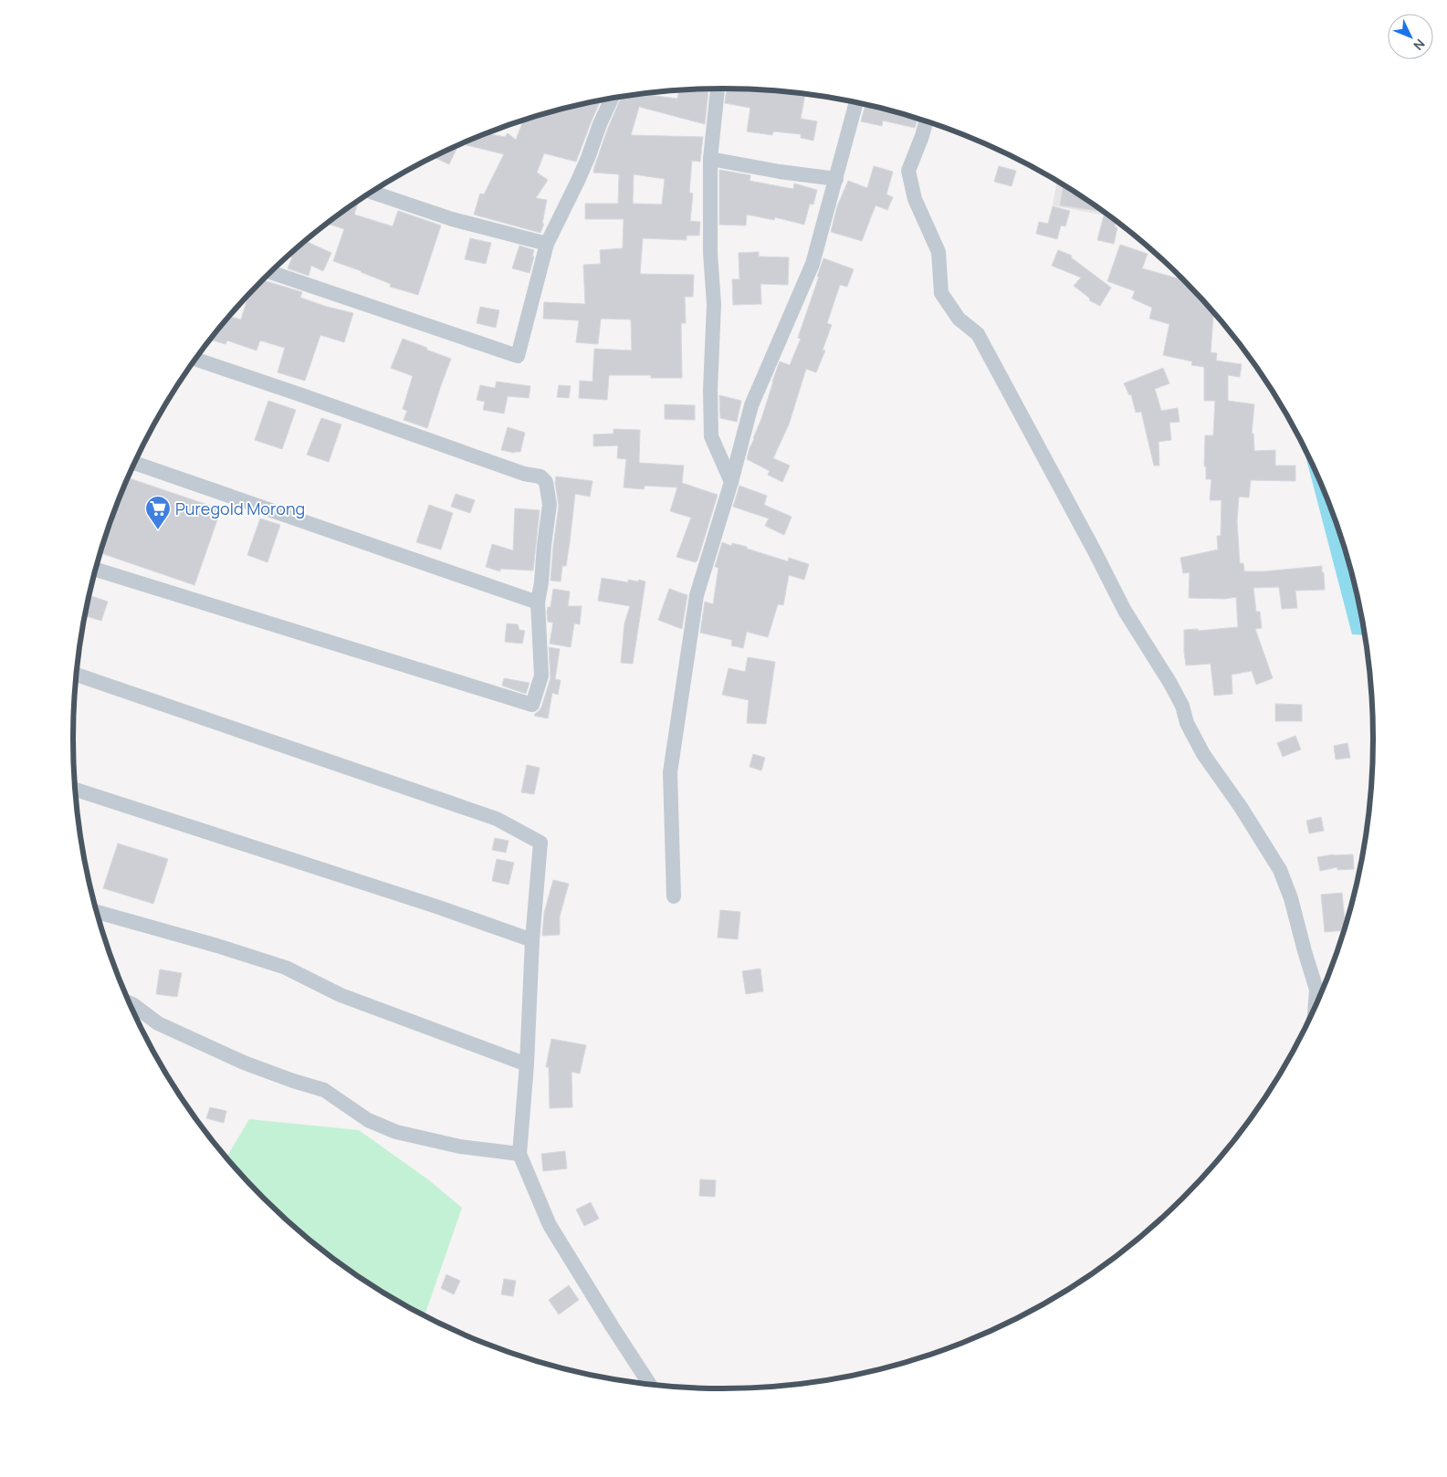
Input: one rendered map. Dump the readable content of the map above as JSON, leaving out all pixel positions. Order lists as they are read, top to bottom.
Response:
{
  "places": {
    "supermarket": ["Puregold Morong"]
  },
  "north": "bottom right"
}
